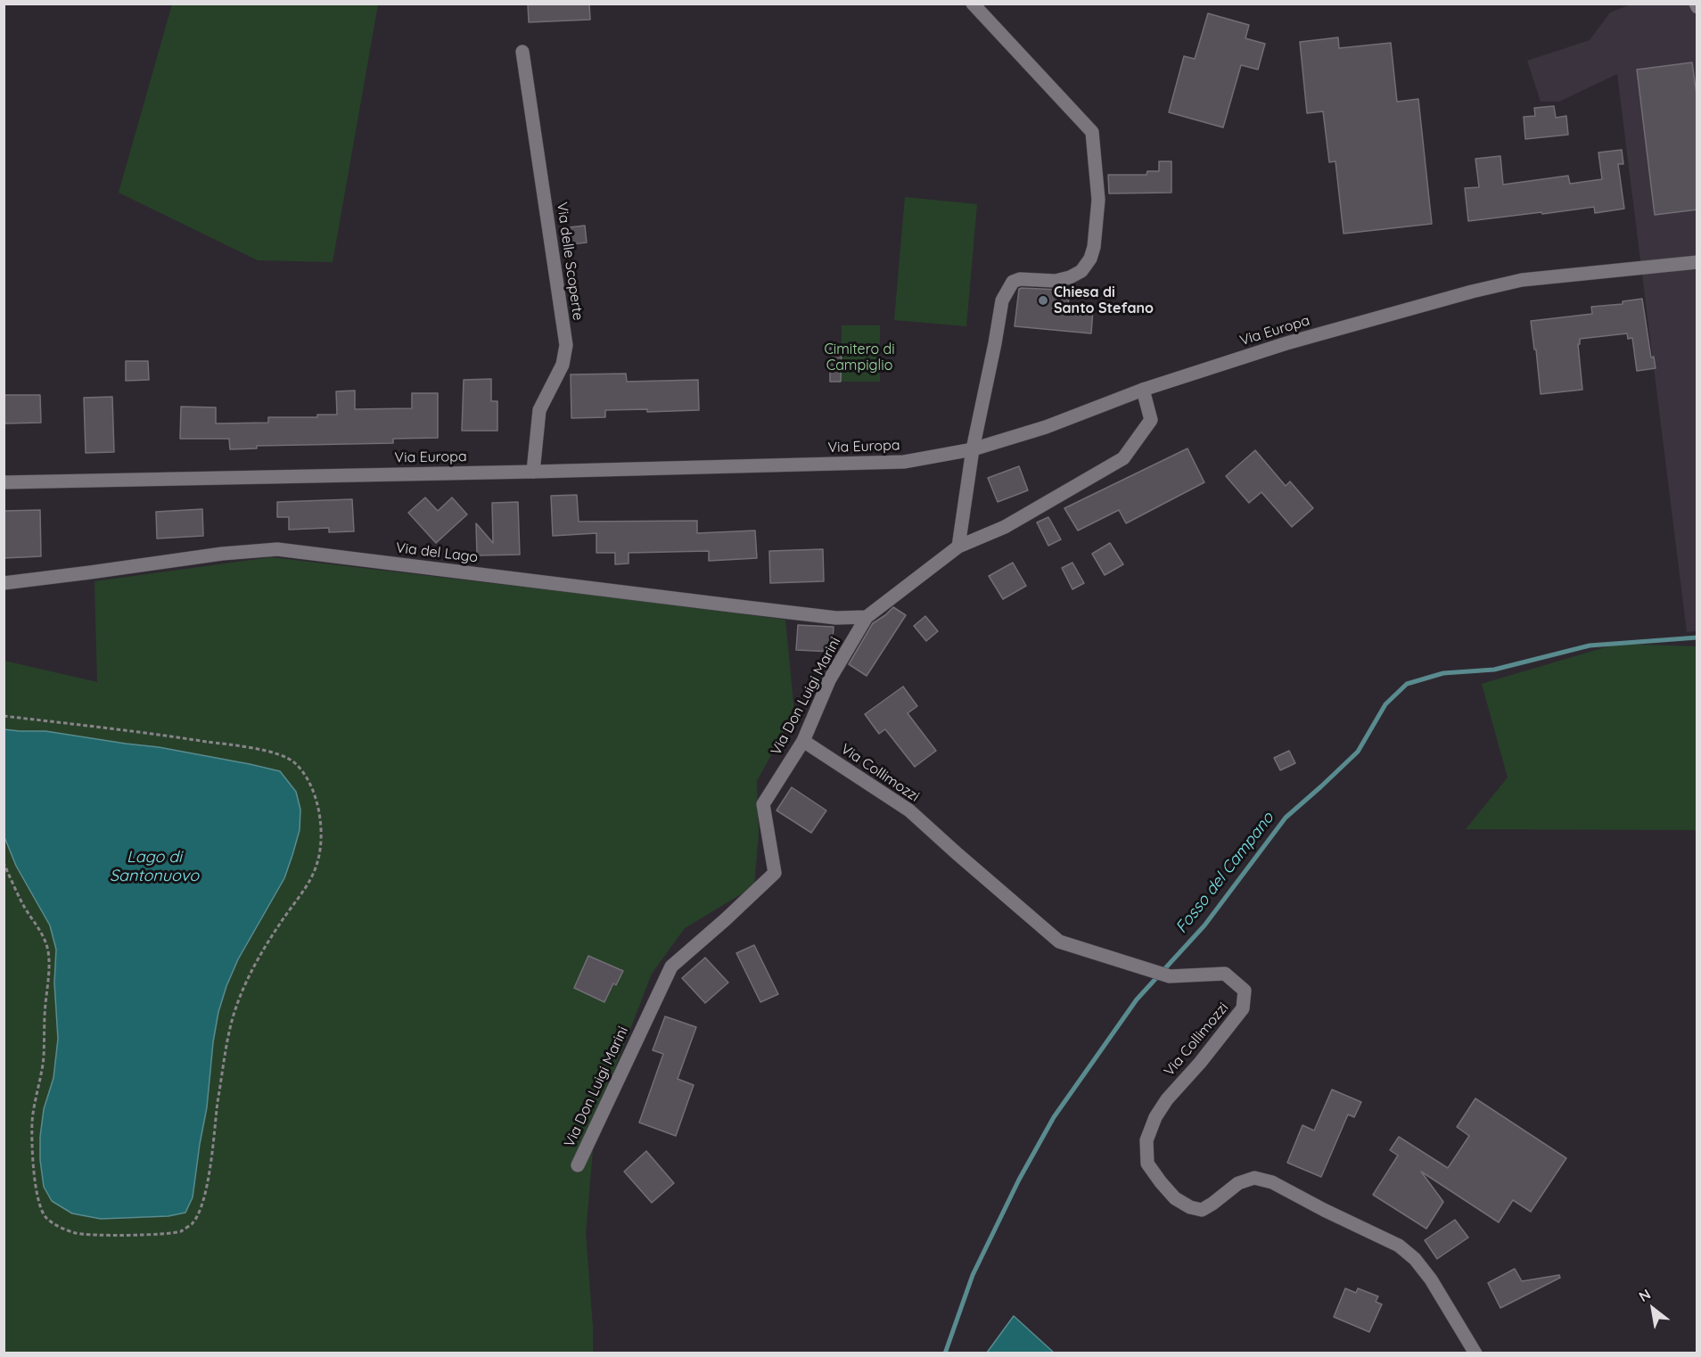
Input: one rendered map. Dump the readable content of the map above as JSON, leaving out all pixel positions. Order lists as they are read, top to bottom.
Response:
{
  "streets": {
    "street": [
      "Via delle Scoperte",
      "Via Europa",
      "Via del Lago",
      "Via Don Luigi Marini",
      "Via Collimozzi"
    ]
  },
  "crossings": [
    ["Via delle Scoperte", "Via Europa"],
    ["Via Europa", "Via Don Luigi Marini"],
    ["Via del Lago", "Via Don Luigi Marini"],
    ["Via Don Luigi Marini", "Via Collimozzi"]
  ],
  "water": ["Lago di Santonuovo", "Fosso del Campano"],
  "parks": ["Cimitero di Campiglio"],
  "places": ["Chiesa di Santo Stefano"],
  "north": "top left"
}
